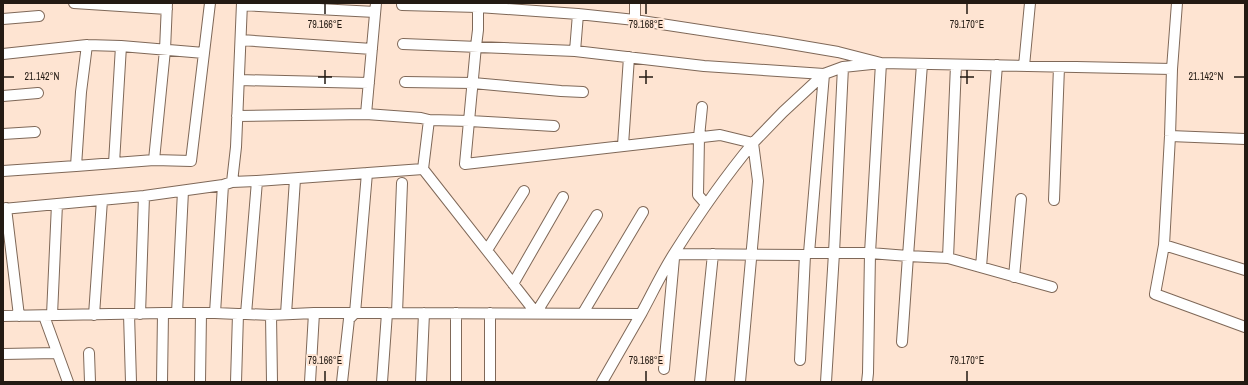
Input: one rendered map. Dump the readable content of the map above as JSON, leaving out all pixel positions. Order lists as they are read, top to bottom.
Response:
{
  "coordinates": [
    "79.166°E",
    "79.168°E",
    "79.170°E",
    "21.142°N"
  ]
}
